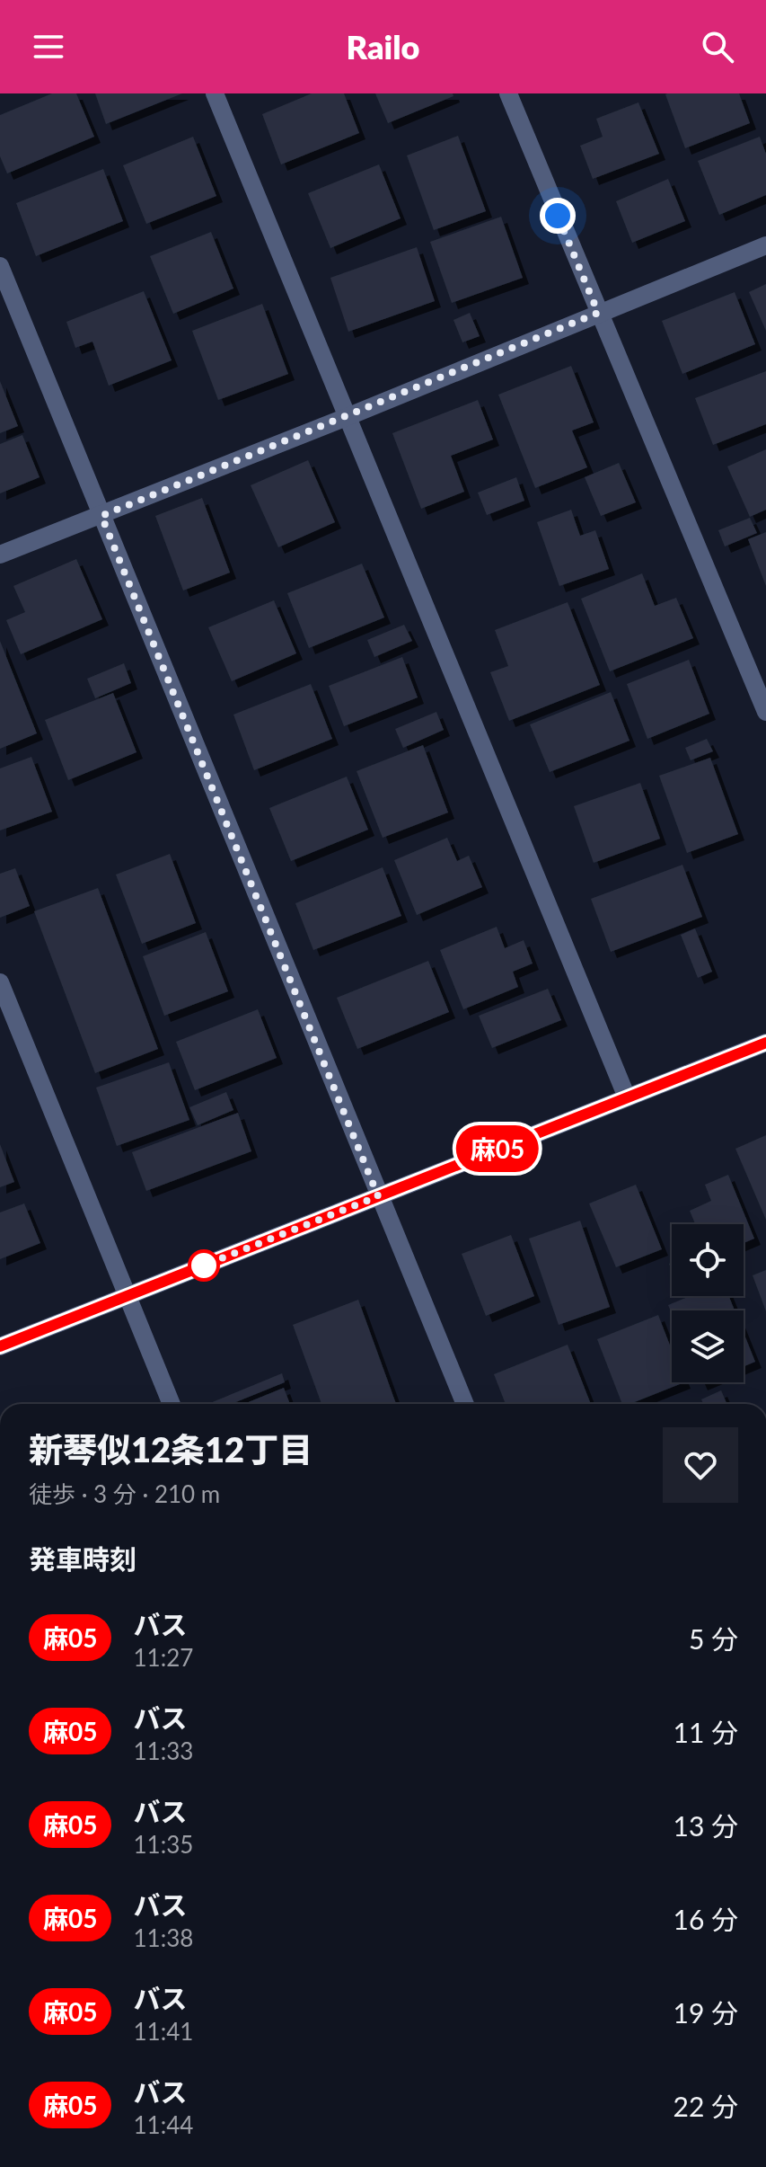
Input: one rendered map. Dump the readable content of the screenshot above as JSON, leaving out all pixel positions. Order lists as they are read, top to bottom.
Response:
{
  "lines": ["bus line 麻05"],
  "page": {
    "header": "Railo",
    "on_map": "麻05",
    "heading": [
      ["新琴似12条12丁目", "徒歩 · 3 分 · 210 m"],
      "発車時刻"
    ],
    "list": [
      {
        "mark": "麻05",
        "name": "バス",
        "note": "11:27",
        "value": "5 分"
      },
      {
        "mark": "麻05",
        "name": "バス",
        "note": "11:33",
        "value": "11 分"
      },
      {
        "mark": "麻05",
        "name": "バス",
        "note": "11:35",
        "value": "13 分"
      },
      {
        "mark": "麻05",
        "name": "バス",
        "note": "11:38",
        "value": "16 分"
      },
      {
        "mark": "麻05",
        "name": "バス",
        "note": "11:41",
        "value": "19 分"
      },
      {
        "mark": "麻05",
        "name": "バス",
        "note": "11:44",
        "value": "22 分"
      }
    ]
  }
}
